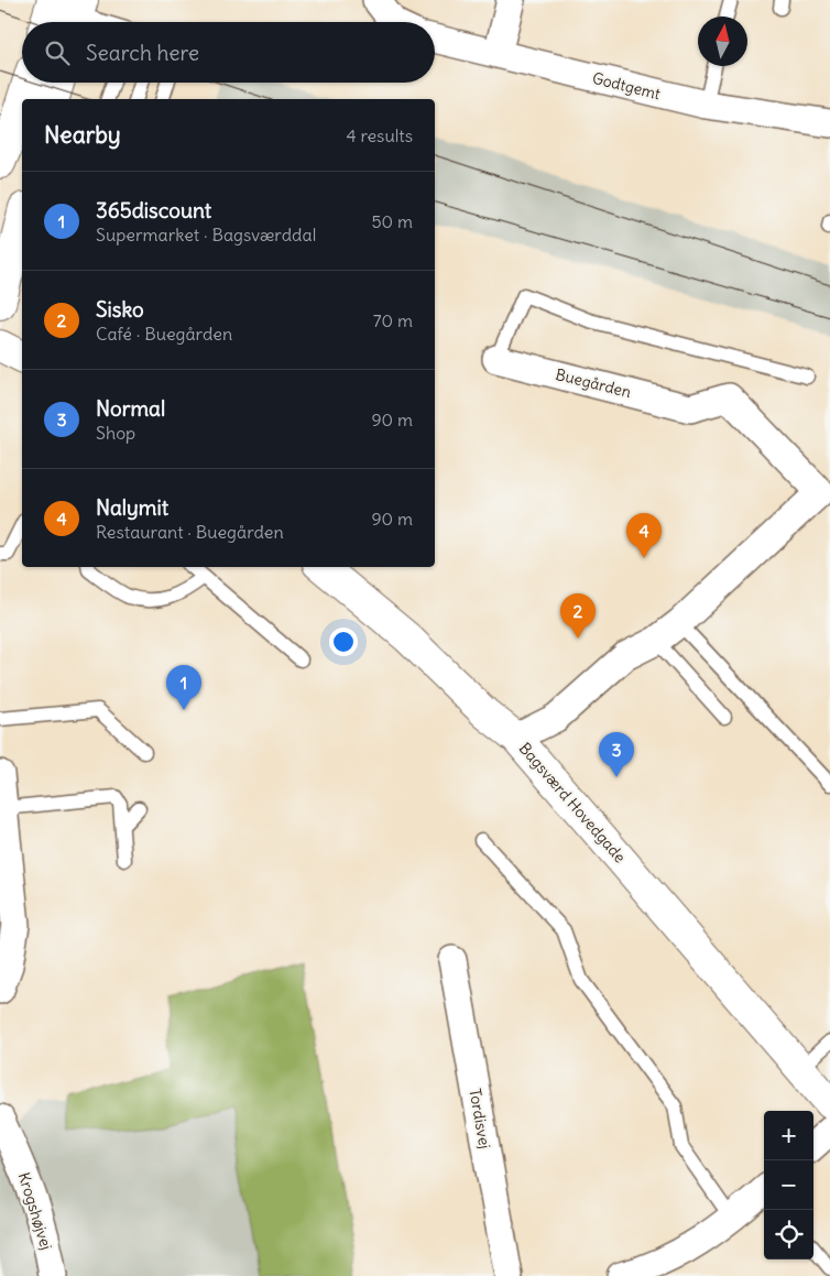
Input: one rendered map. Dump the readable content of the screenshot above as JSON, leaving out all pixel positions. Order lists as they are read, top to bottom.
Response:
{
  "streets": {
    "street": [
      "Godtgemt",
      "Buegården",
      "Bagsværd Hovedgade",
      "Tordisvej",
      "Krogshøjvej"
    ]
  },
  "crossings": [
    ["Buegården", "Bagsværd Hovedgade"]
  ],
  "north": "top",
  "page": {
    "search": "Search here",
    "heading": ["Nearby", "4 results"],
    "list": [
      {
        "mark": "1",
        "name": "365discount",
        "note": "Supermarket · Bagsværddal",
        "value": "50 m"
      },
      {
        "mark": "2",
        "name": "Sisko",
        "note": "Café · Buegården",
        "value": "70 m"
      },
      {
        "mark": "3",
        "name": "Normal",
        "note": "Shop",
        "value": "90 m"
      },
      {
        "mark": "4",
        "name": "Nalymit",
        "note": "Restaurant · Buegården",
        "value": "90 m"
      }
    ],
    "pins": [
      "4",
      "2",
      "1",
      "3"
    ],
    "map_buttons": ["+", "−"]
  }
}
